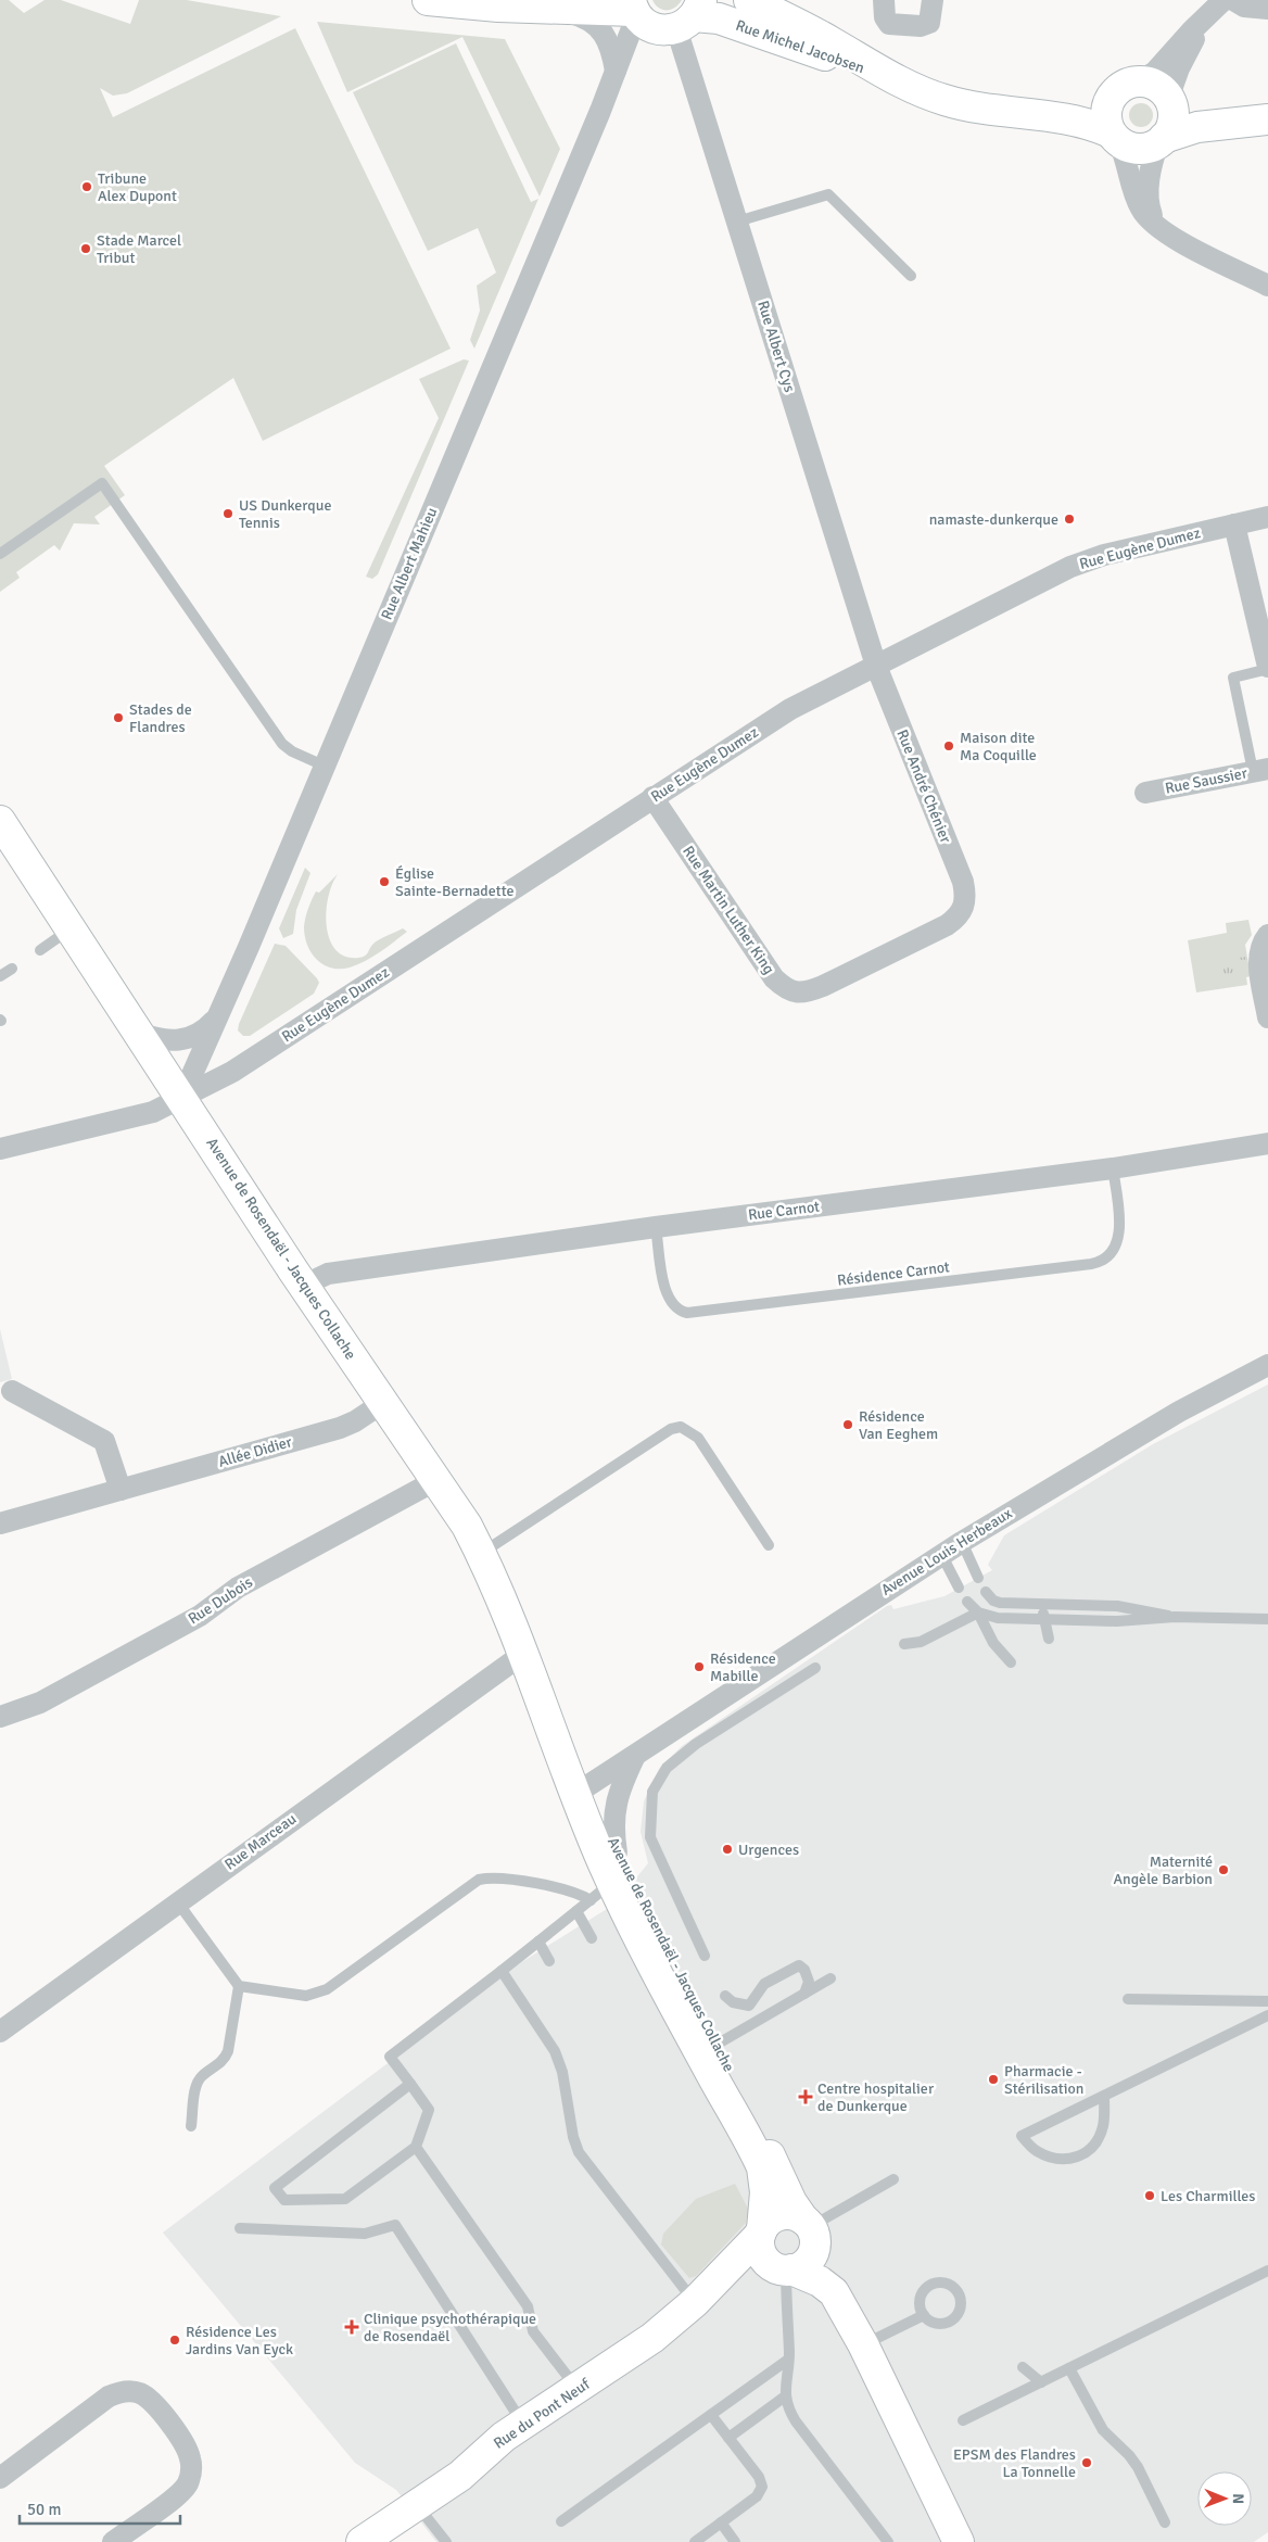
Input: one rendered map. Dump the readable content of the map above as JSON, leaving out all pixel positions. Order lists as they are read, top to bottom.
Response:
{
  "streets": {
    "street": [
      "Rue Michel Jacobsen",
      "Rue Albert Cys",
      "Rue Eugène Dumez",
      "Rue Albert Mahieu",
      "Rue Saussier",
      "Rue André Chénier",
      "Rue Martin Luther King",
      "Rue Carnot",
      "Avenue de Rosendaël - Jacques Collache",
      "Allée Didier",
      "Avenue Louis Herbeaux",
      "Rue Dubois",
      "Rue Marceau",
      "Rue du Pont Neuf"
    ],
    "lane": ["Résidence Carnot"]
  },
  "crossings": [
    ["Rue Michel Jacobsen", "Rue Albert Cys"],
    ["Rue Michel Jacobsen", "Rue Albert Mahieu"],
    ["Rue Albert Cys", "Rue Eugène Dumez"],
    ["Rue Albert Cys", "Rue Albert Mahieu"],
    ["Rue Albert Cys", "Rue André Chénier"],
    ["Rue Eugène Dumez", "Rue Albert Mahieu"],
    ["Rue Eugène Dumez", "Rue André Chénier"],
    ["Rue Eugène Dumez", "Rue Martin Luther King"],
    ["Rue Eugène Dumez", "Avenue de Rosendaël - Jacques Collache"],
    ["Rue Albert Mahieu", "Avenue de Rosendaël - Jacques Collache"],
    ["Rue André Chénier", "Rue Martin Luther King"],
    ["Rue Carnot", "Avenue de Rosendaël - Jacques Collache"],
    ["Rue Carnot", "Résidence Carnot"],
    ["Avenue de Rosendaël - Jacques Collache", "Allée Didier"],
    ["Avenue de Rosendaël - Jacques Collache", "Avenue Louis Herbeaux"],
    ["Avenue de Rosendaël - Jacques Collache", "Rue Dubois"],
    ["Avenue de Rosendaël - Jacques Collache", "Rue Marceau"],
    ["Avenue de Rosendaël - Jacques Collache", "Rue du Pont Neuf"]
  ],
  "places": {
    "other": [
      "Tribune Alex Dupont",
      "Stade Marcel Tribut",
      "US Dunkerque Tennis",
      "namaste-dunkerque",
      "Stades de Flandres",
      "Maison dite Ma Coquille",
      "Église Sainte-Bernadette",
      "Résidence Van Eeghem",
      "Résidence Mabille",
      "Urgences",
      "Maternité Angèle Barbion",
      "Pharmacie - Stérilisation",
      "Les Charmilles",
      "Résidence Les Jardins Van Eyck",
      "EPSM des Flandres La Tonnelle"
    ],
    "health": ["Centre hospitalier de Dunkerque", "Clinique psychothérapique de Rosendaël"]
  },
  "scale_bar": "50 m",
  "north": "right"
}
